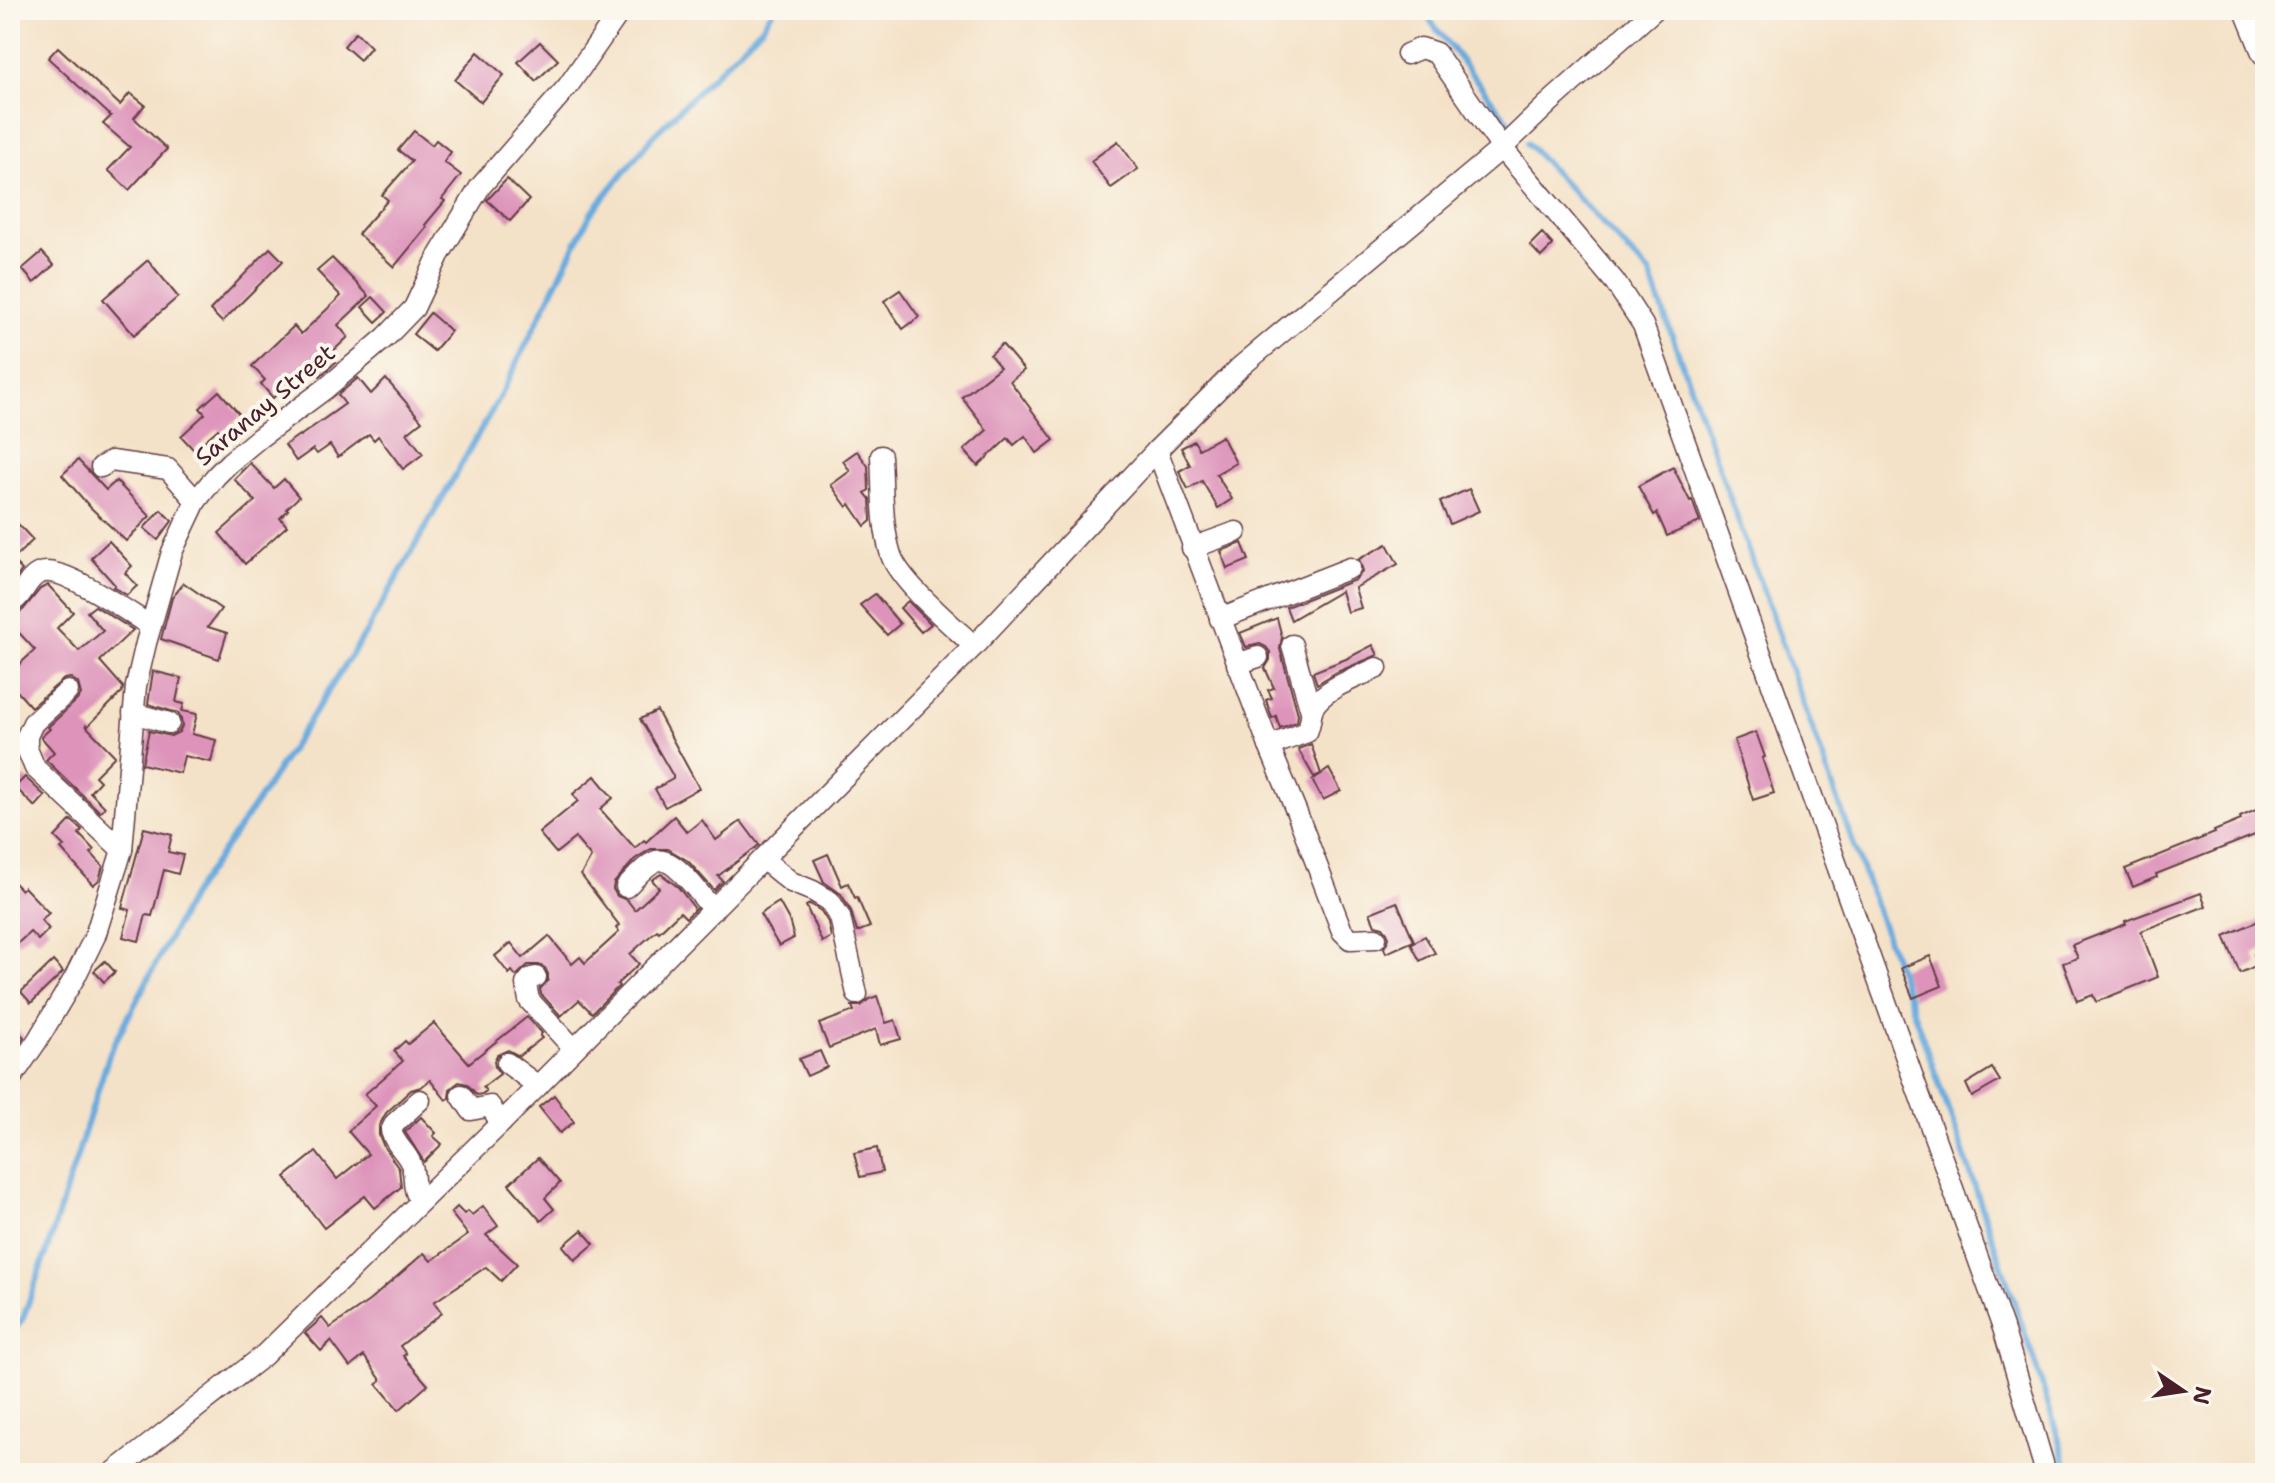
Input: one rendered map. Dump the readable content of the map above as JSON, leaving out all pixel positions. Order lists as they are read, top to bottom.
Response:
{
  "streets": {
    "street": ["Saranay Street"]
  },
  "north": "right"
}
